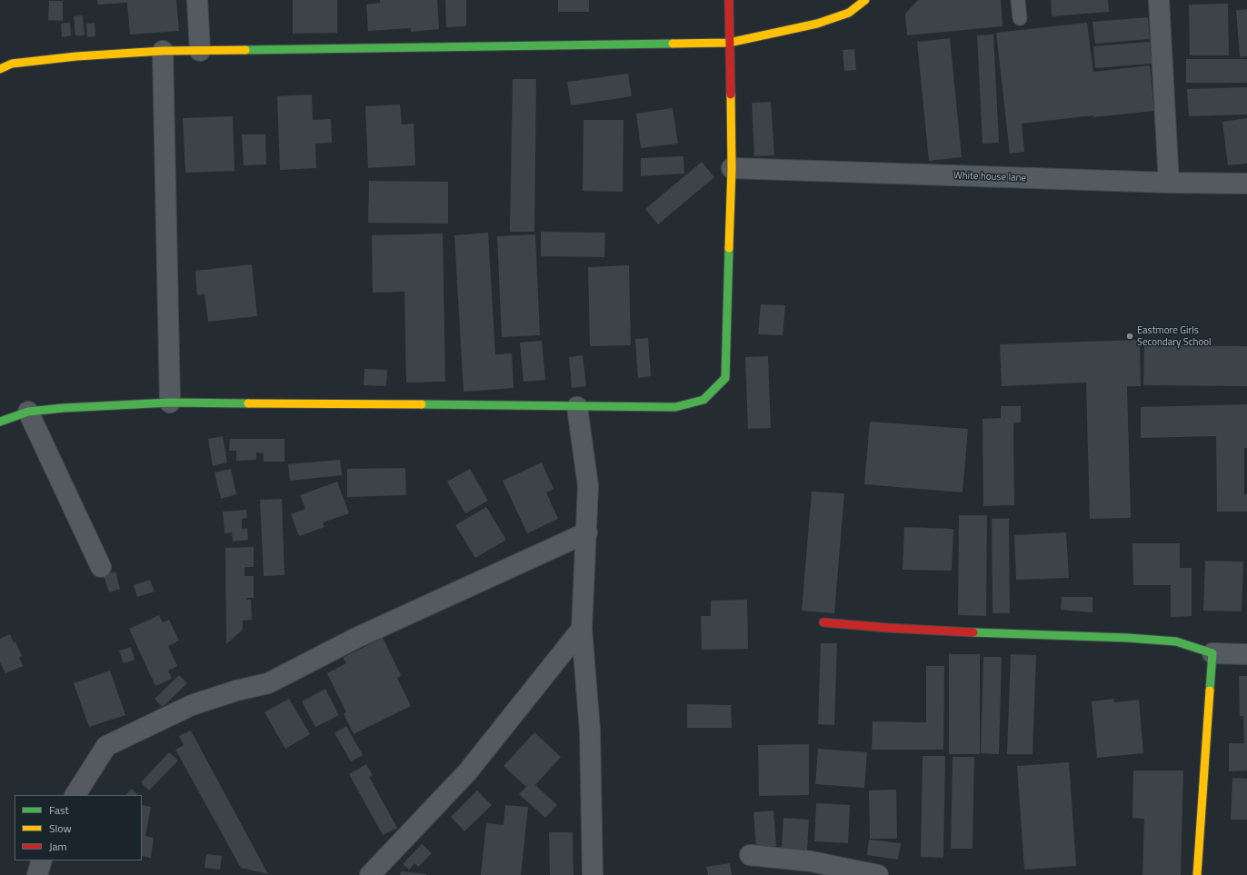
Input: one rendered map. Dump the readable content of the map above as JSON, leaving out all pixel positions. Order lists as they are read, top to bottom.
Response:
{
  "streets": {
    "street": ["White house lane"]
  },
  "places": ["Eastmore Girls Secondary School"],
  "legend": ["Fast", "Slow", "Jam"]
}
